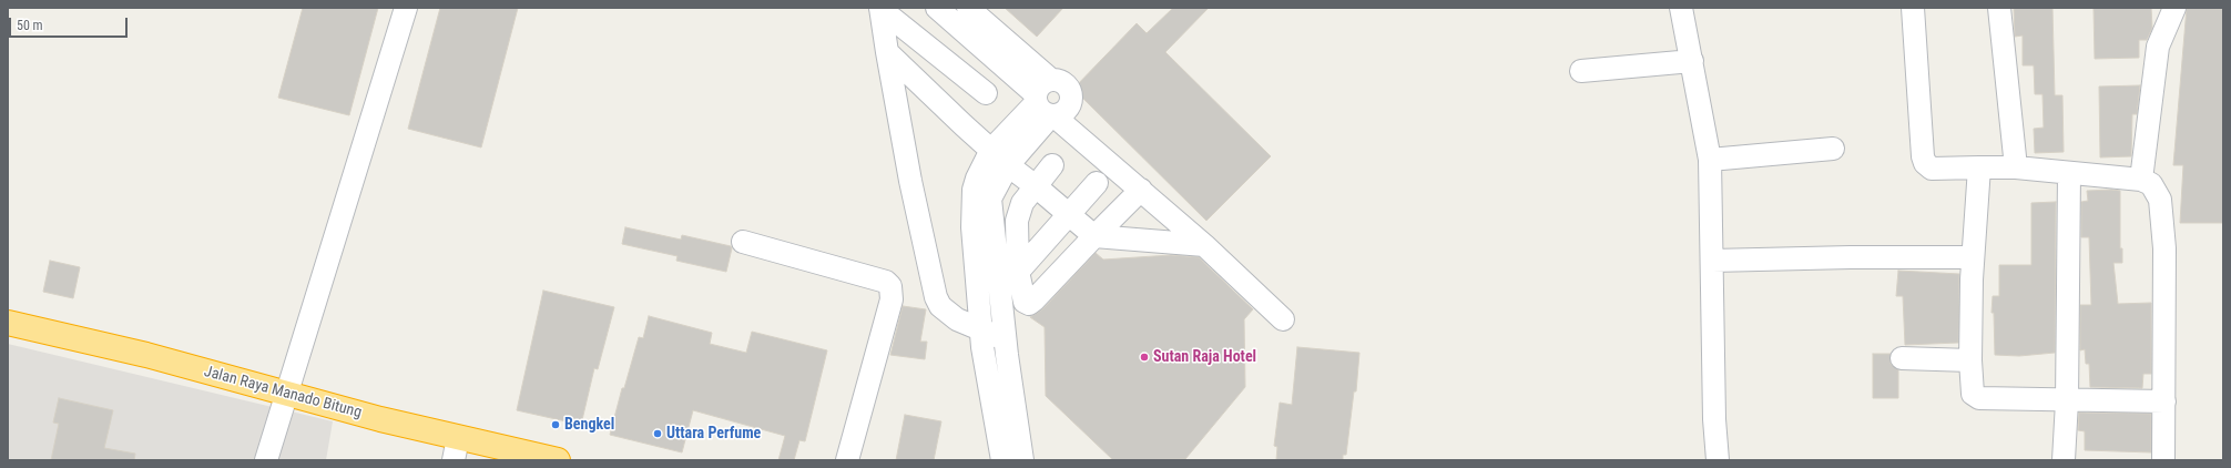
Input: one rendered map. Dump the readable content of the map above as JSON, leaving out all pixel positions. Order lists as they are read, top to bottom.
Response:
{
  "streets": {
    "highway": ["Jalan Raya Manado Bitung"]
  },
  "places": ["Sutan Raja Hotel", "Bengkel", "Uttara Perfume"],
  "scale_bar": "50 m"
}
